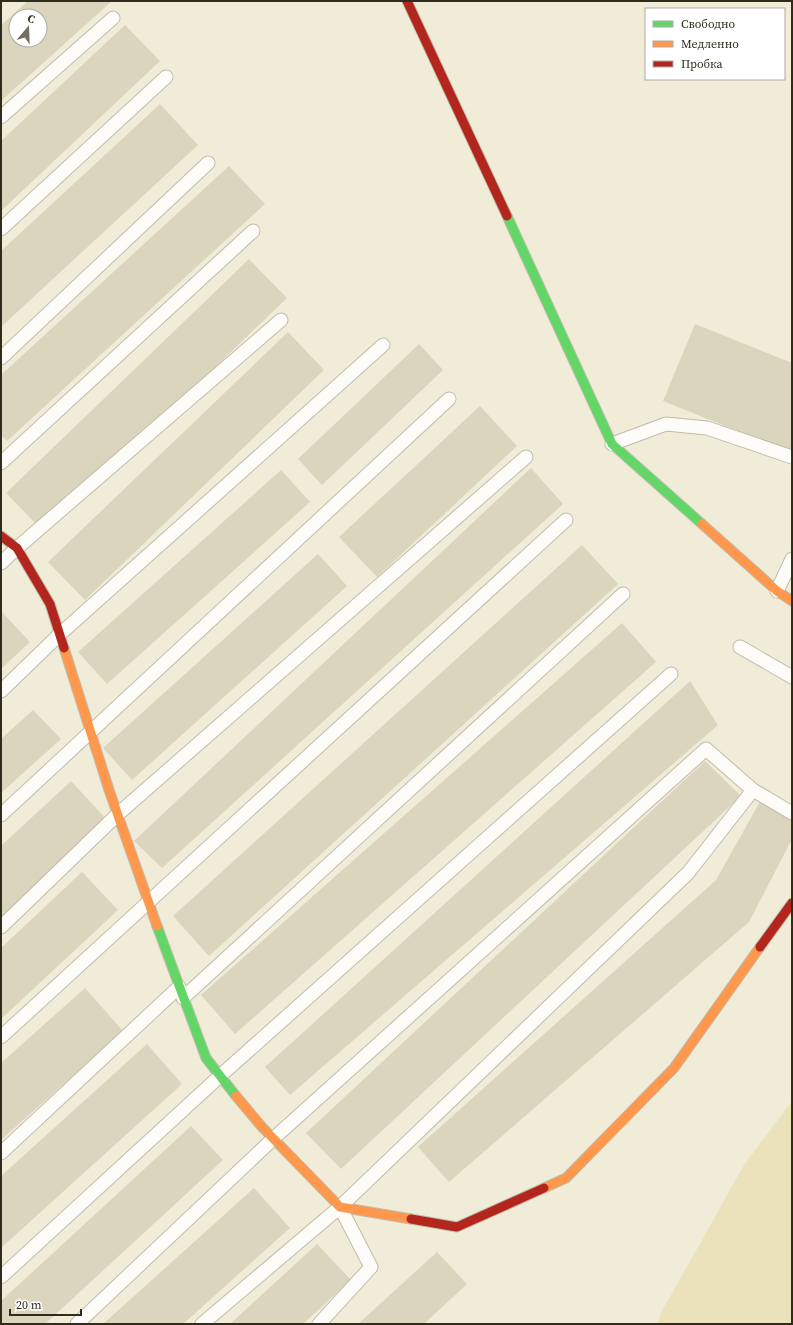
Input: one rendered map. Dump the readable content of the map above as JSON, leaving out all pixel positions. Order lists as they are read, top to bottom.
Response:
{
  "legend": ["Свободно", "Медленно", "Пробка"],
  "scale_bar": "20 m",
  "north": "top"
}
